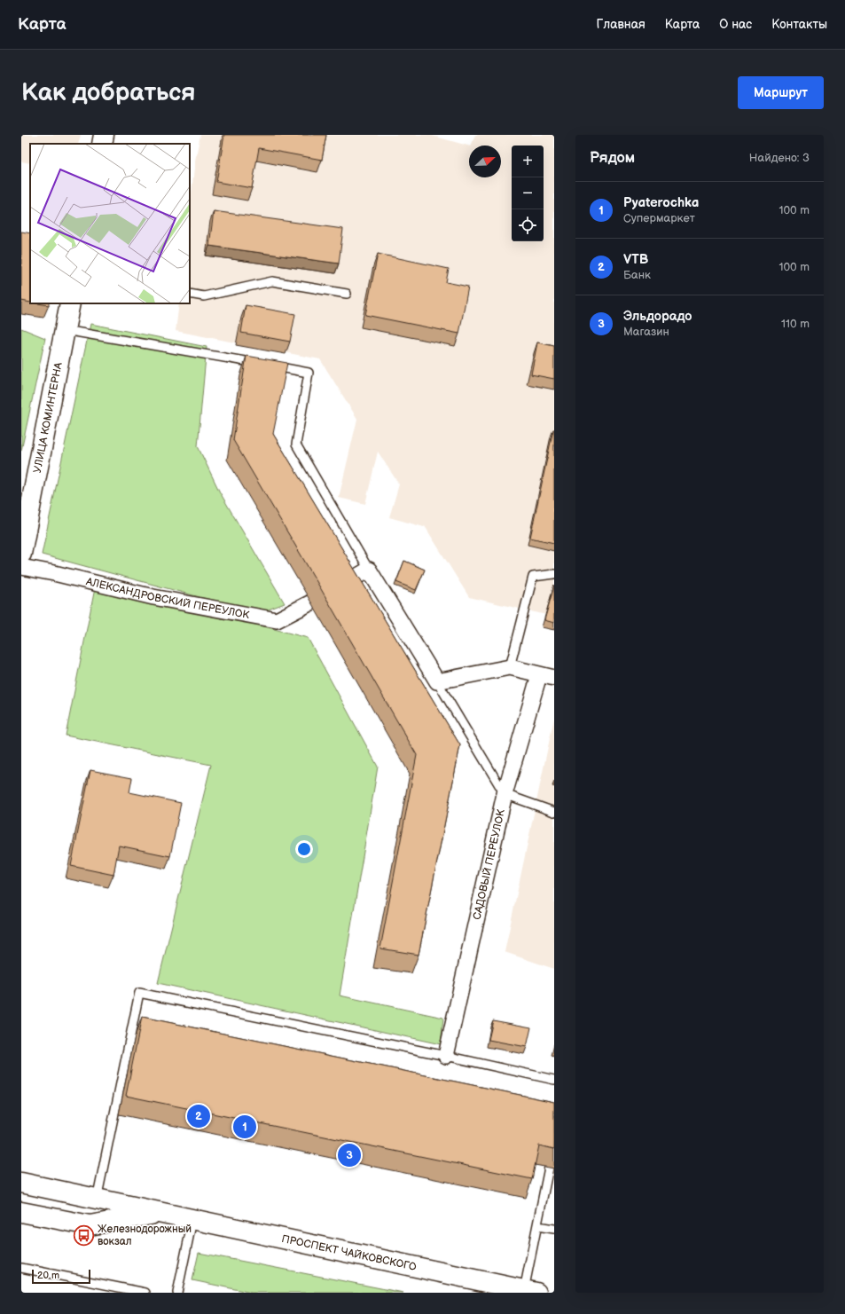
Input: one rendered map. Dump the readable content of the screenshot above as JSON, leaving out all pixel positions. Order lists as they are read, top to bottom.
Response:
{
  "streets": {
    "main road": ["УЛИЦА КОМИНТЕРНА", "ПРОСПЕКТ ЧАЙКОВСКОГО"],
    "street": ["АЛЕКСАНДРОВСКИЙ ПЕРЕУЛОК", "САДОВЫЙ ПЕРЕУЛОК"]
  },
  "places": {
    "bus stop": ["Железнодорожный вокзал"]
  },
  "scale_bar": "20 m",
  "north": "top right",
  "page": {
    "header": "Карта",
    "nav": [
      "Главная",
      "Карта",
      "О нас",
      "Контакты"
    ],
    "buttons": "Маршрут",
    "title": "Как добраться",
    "heading": ["Рядом", "Найдено: 3"],
    "map_buttons": ["+", "−"],
    "list": [
      {
        "mark": "1",
        "name": "Pyaterochka",
        "note": "Супермаркет",
        "value": "100 m"
      },
      {
        "mark": "2",
        "name": "VTB",
        "note": "Банк",
        "value": "100 m"
      },
      {
        "mark": "3",
        "name": "Эльдорадо",
        "note": "Магазин",
        "value": "110 m"
      }
    ],
    "pins": ["2", "1", "3"],
    "scale": "20 m"
  }
}
